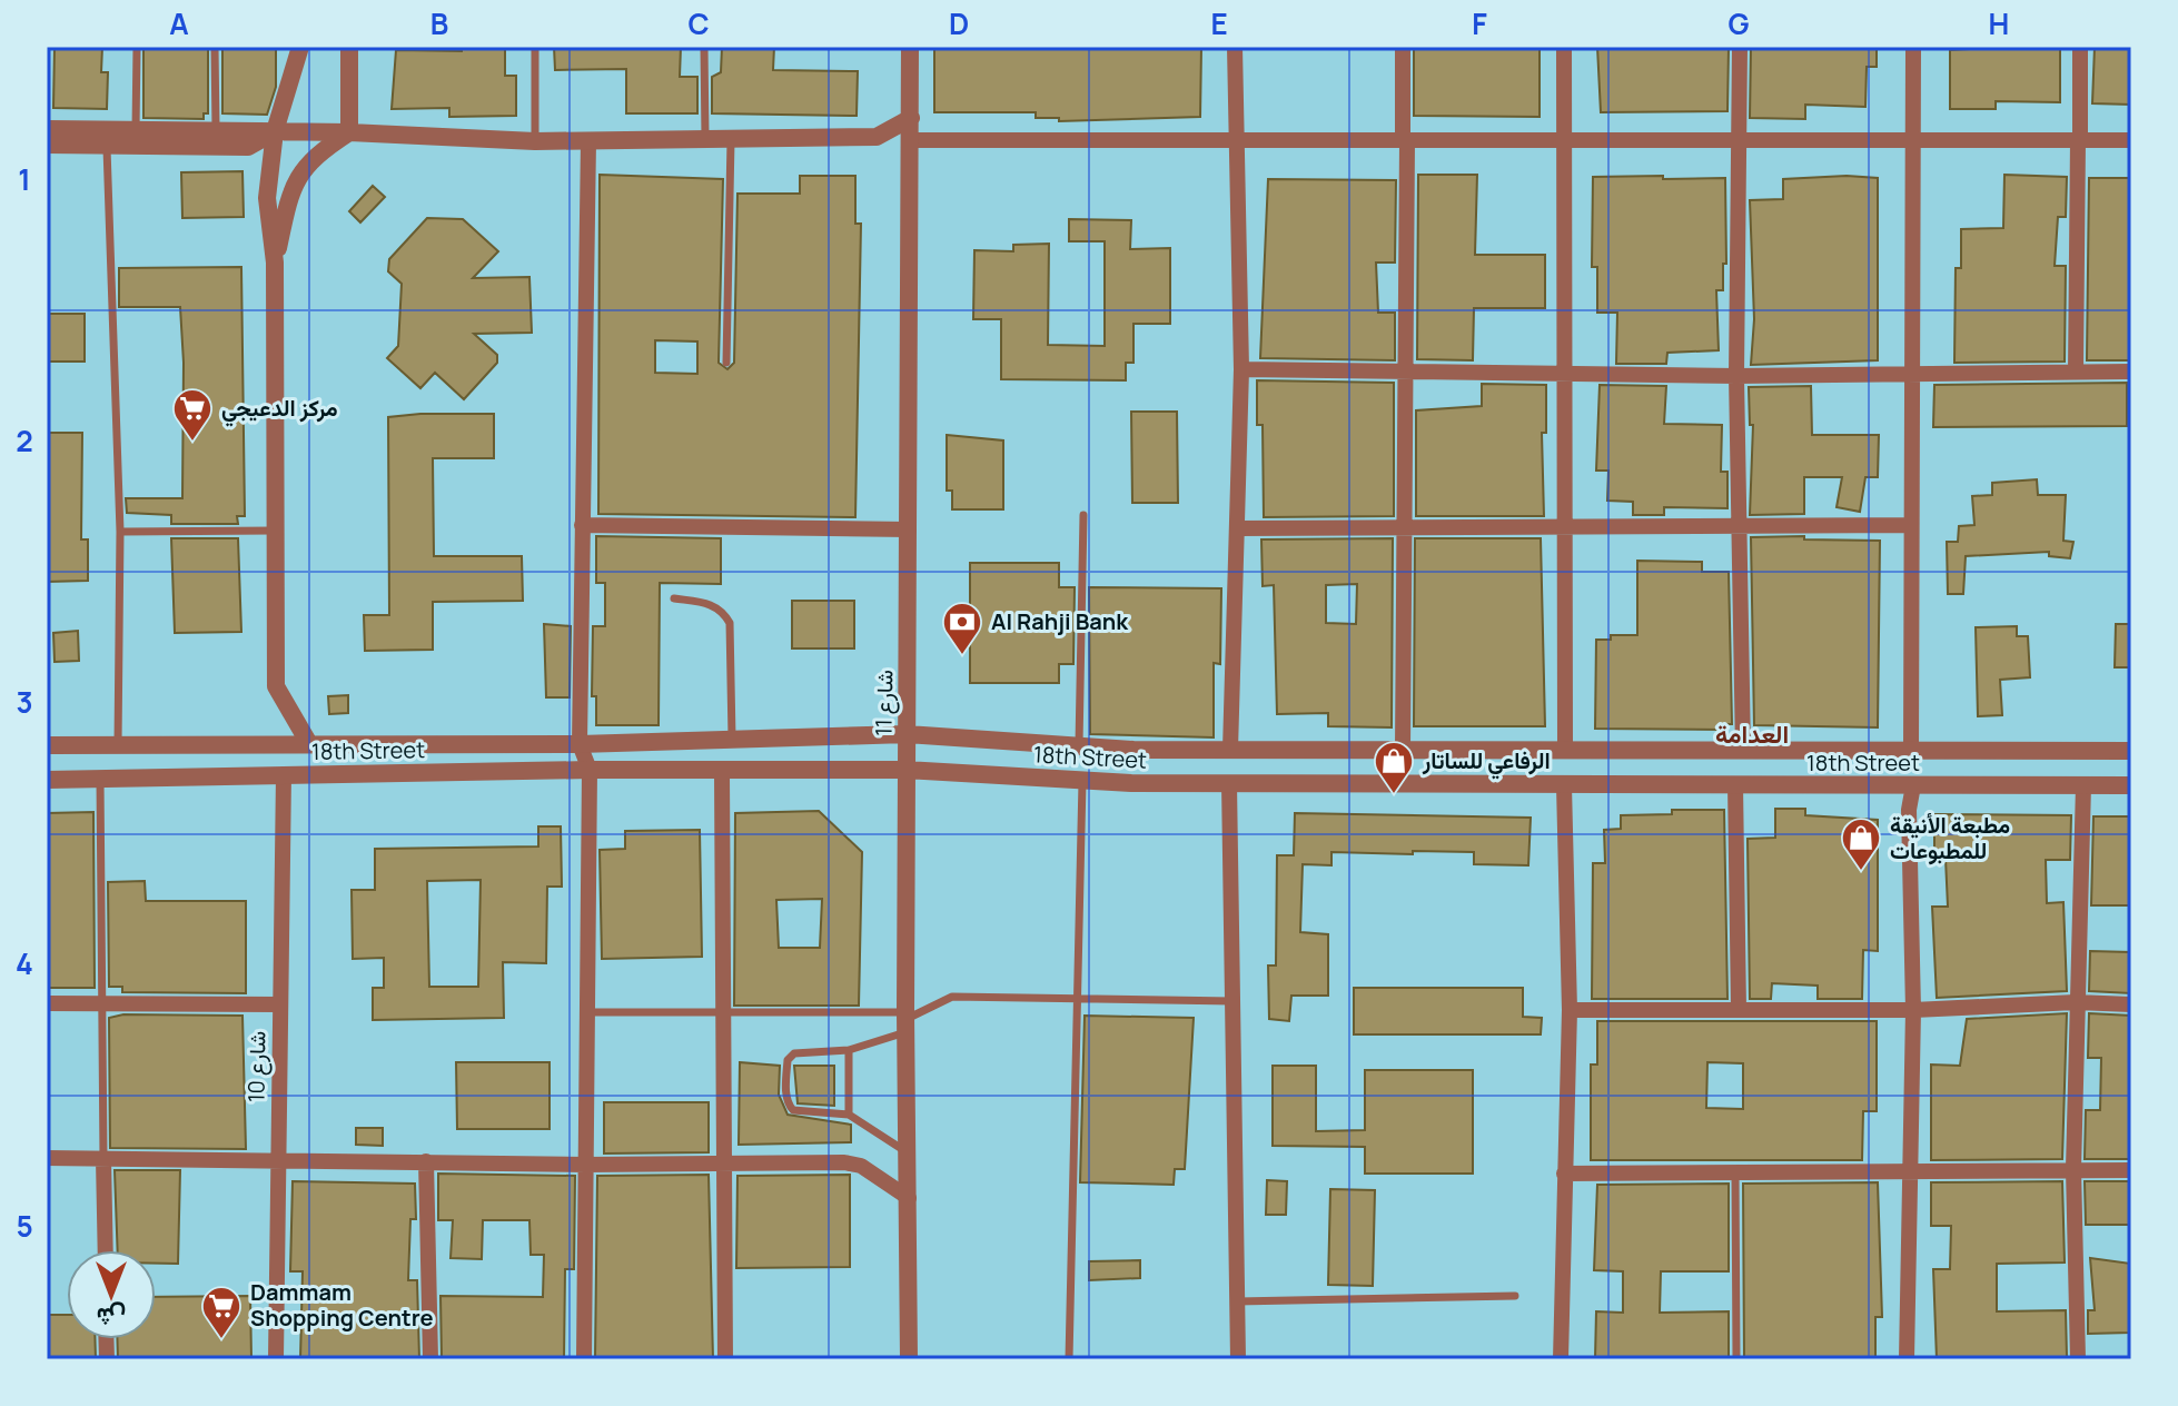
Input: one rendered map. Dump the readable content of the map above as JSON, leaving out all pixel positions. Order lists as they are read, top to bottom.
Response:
{
  "streets": {
    "street": ["شارع 11", "18th Street", "شارع 10"]
  },
  "crossings": [
    ["شارع 11", "18th Street"],
    ["18th Street", "شارع 10"]
  ],
  "districts": ["العدامة"],
  "places": {
    "supermarket": ["مركز الدعيجي", "Dammam Shopping Centre"],
    "bank": ["Al Rahji Bank"],
    "shop": ["الرفاعي للساتار", "مطبعة الأنيقة للمطبوعات"]
  },
  "north": "bottom",
  "grid": {
    "columns": [
      "A",
      "B",
      "C",
      "D",
      "E",
      "F",
      "G",
      "H"
    ],
    "rows": [
      "1",
      "2",
      "3",
      "4",
      "5"
    ]
  }
}
